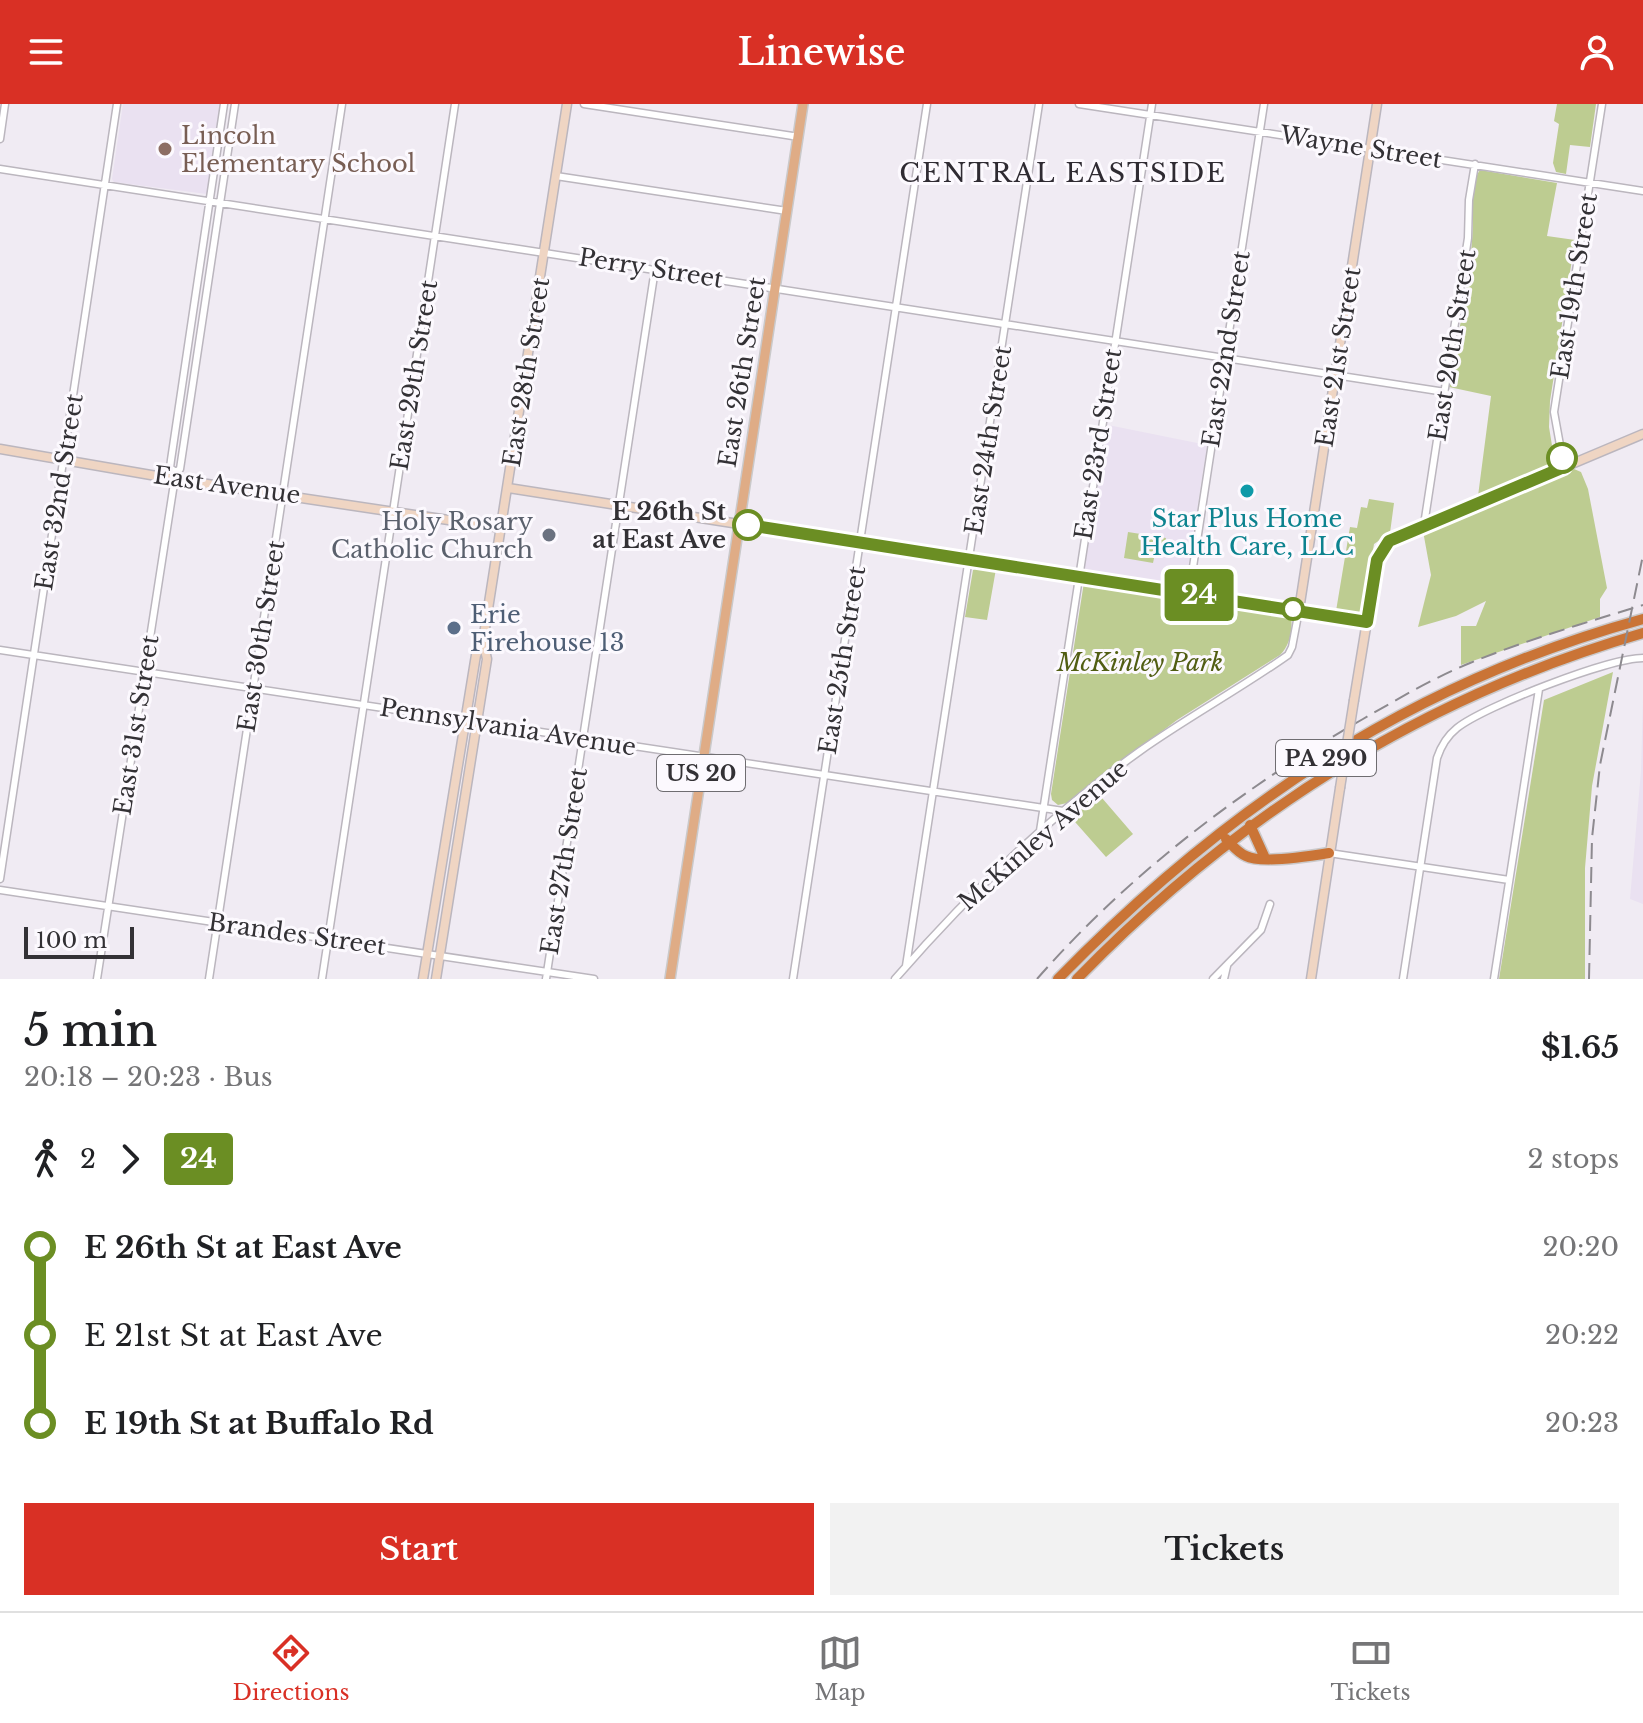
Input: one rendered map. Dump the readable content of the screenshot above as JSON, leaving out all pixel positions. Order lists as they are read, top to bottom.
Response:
{
  "streets": {
    "highway": ["PA 290"],
    "main road": ["East 26th Street", "US 20"],
    "street": [
      "Wayne Street",
      "Perry Street",
      "East 19th Street",
      "East 20th Street",
      "East 22nd Street",
      "East 21st Street",
      "East 28th Street",
      "East 29th Street",
      "East 24th Street",
      "East 23rd Street",
      "East Avenue",
      "East 32nd Street",
      "East 30th Street",
      "East 25th Street",
      "East 31st Street",
      "Pennsylvania Avenue",
      "McKinley Avenue",
      "East 27th Street",
      "Brandes Street"
    ]
  },
  "crossings": [
    ["Wayne Street", "East 19th Street"],
    ["Wayne Street", "East 20th Street"],
    ["Wayne Street", "East 22nd Street"],
    ["Wayne Street", "East 21st Street"],
    ["Wayne Street", "East 23rd Street"],
    ["Perry Street", "East 20th Street"],
    ["Perry Street", "East 22nd Street"],
    ["Perry Street", "East 21st Street"],
    ["Perry Street", "East 28th Street"],
    ["Perry Street", "East 26th Street"],
    ["Perry Street", "East 29th Street"],
    ["Perry Street", "East 24th Street"],
    ["Perry Street", "East 23rd Street"],
    ["Perry Street", "East 32nd Street"],
    ["Perry Street", "East 30th Street"],
    ["Perry Street", "East 25th Street"],
    ["Perry Street", "East 31st Street"],
    ["Perry Street", "East 27th Street"],
    ["East 21st Street", "McKinley Avenue"],
    ["East 28th Street", "East Avenue"],
    ["East 28th Street", "Pennsylvania Avenue"],
    ["East 28th Street", "Brandes Street"],
    ["East 26th Street", "Pennsylvania Avenue"],
    ["East 29th Street", "East Avenue"],
    ["East 29th Street", "Pennsylvania Avenue"],
    ["East 29th Street", "Brandes Street"],
    ["East 24th Street", "Pennsylvania Avenue"],
    ["East 24th Street", "McKinley Avenue"],
    ["East 23rd Street", "Pennsylvania Avenue"],
    ["East 23rd Street", "McKinley Avenue"],
    ["East Avenue", "East 32nd Street"],
    ["East Avenue", "East 30th Street"],
    ["East Avenue", "East 31st Street"],
    ["East 32nd Street", "Pennsylvania Avenue"],
    ["East 30th Street", "Pennsylvania Avenue"],
    ["East 30th Street", "Brandes Street"],
    ["East 25th Street", "Pennsylvania Avenue"],
    ["East 31st Street", "Pennsylvania Avenue"],
    ["East 31st Street", "Brandes Street"],
    ["Pennsylvania Avenue", "McKinley Avenue"],
    ["Pennsylvania Avenue", "East 27th Street"],
    ["East 27th Street", "Brandes Street"]
  ],
  "districts": ["CENTRAL EASTSIDE"],
  "parks": ["McKinley Park"],
  "places": [
    "Lincoln Elementary School",
    "Star Plus Home Health Care, LLC",
    "E 26th St at East Ave",
    "Holy Rosary Catholic Church",
    "Erie Firehouse 13"
  ],
  "lines": ["bus line 24"],
  "scale_bar": "100 m",
  "page": {
    "header": "Linewise",
    "on_map": "24",
    "scale": "100 m",
    "heading": ["5 min", "20:18 – 20:23 · Bus", "$1.65"],
    "legs": ["2", "24", "2 stops"],
    "list": [
      {
        "name": "E 26th St at East Ave",
        "value": "20:20"
      },
      {
        "name": "E 21st St at East Ave",
        "value": "20:22"
      },
      {
        "name": "E 19th St at Buffalo Rd",
        "value": "20:23"
      }
    ],
    "buttons": ["Start", "Tickets"],
    "tabs": ["Directions", "Map", "Tickets"]
  }
}
